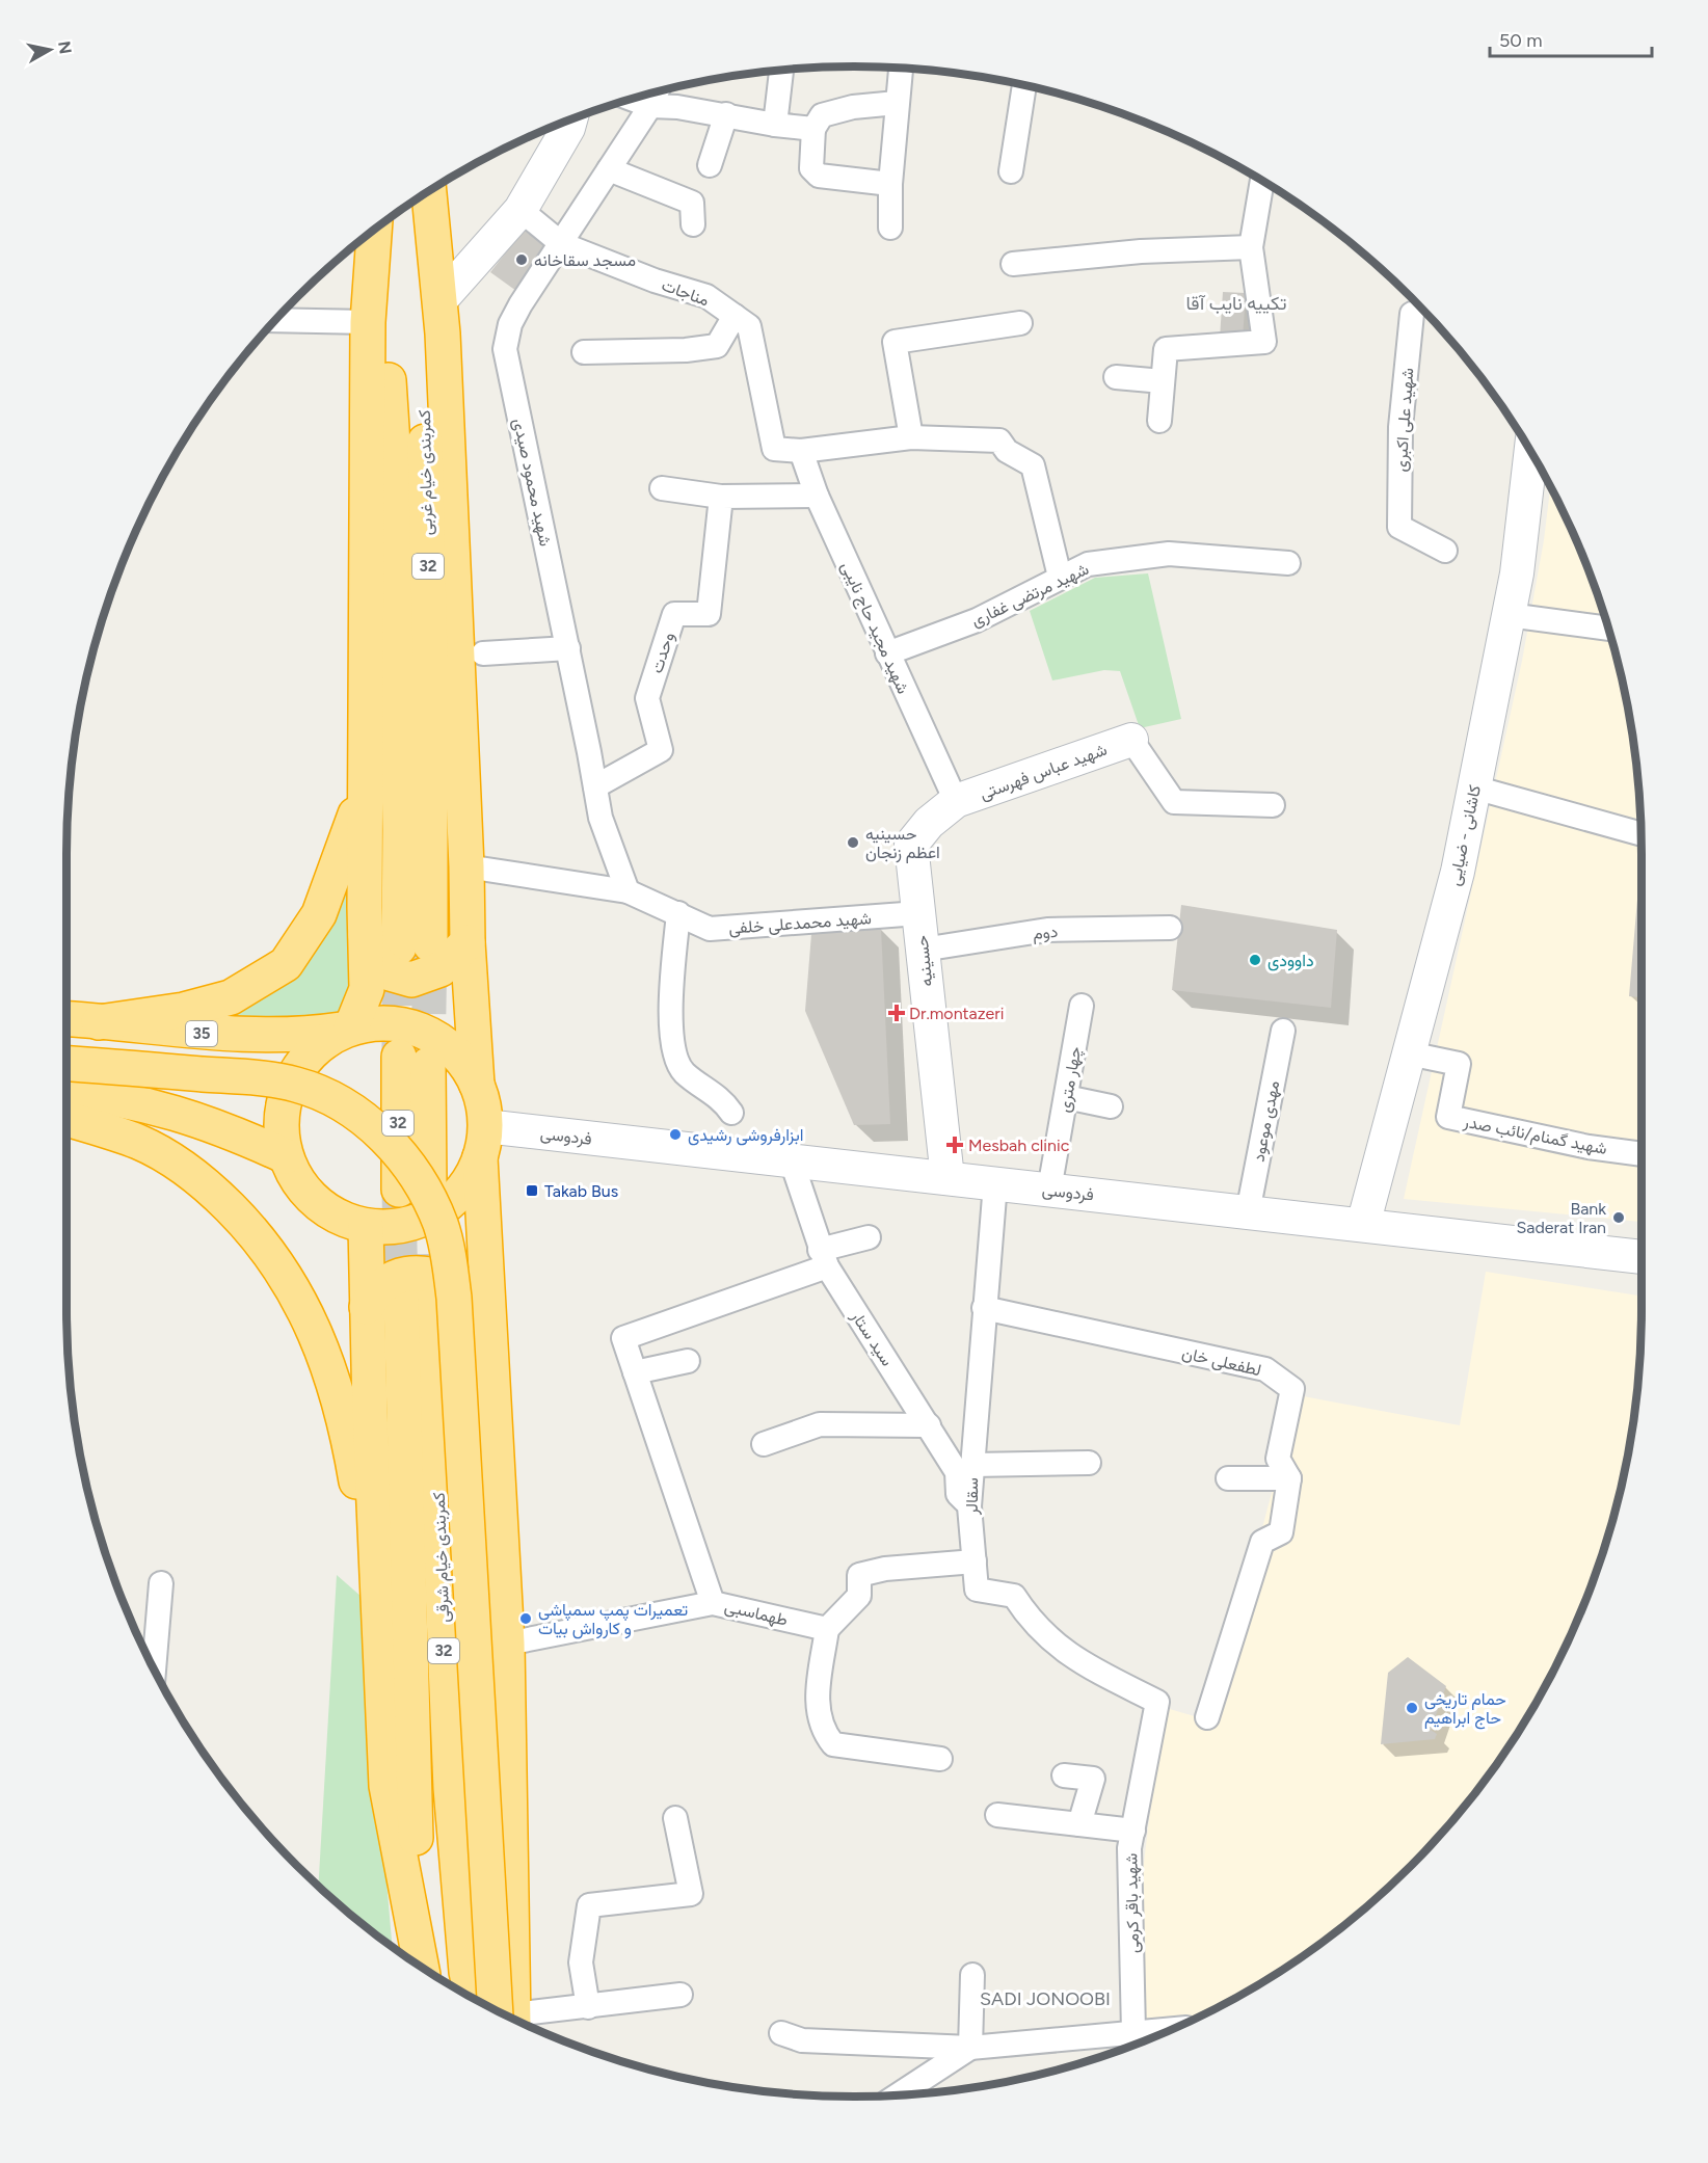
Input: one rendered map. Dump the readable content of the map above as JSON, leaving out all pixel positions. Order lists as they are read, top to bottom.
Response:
{
  "streets": {
    "highway": [
      "کمربندی خیام غربی",
      "32",
      "35",
      "کمربندی خیام شرقی"
    ],
    "street": [
      "مناجات",
      "شهید علی اکبری",
      "شهید محمود صیدی",
      "شهید مرتضی غفاری",
      "شهید مجید حاج نایبی",
      "وحدت",
      "شهید عباس فهرستی",
      "کاشانی - ضیایی",
      "شهید محمدعلی خلفی",
      "دوم",
      "حسینیه",
      "چهار متری",
      "مهدی موعود",
      "شهید گمنام/نائب صدر",
      "فردوسی",
      "سید ستار",
      "لطفعلی خان",
      "سقالر",
      "طهماسبی",
      "شهید باقر کرمی"
    ]
  },
  "crossings": [
    ["مناجات", "شهید محمود صیدی"],
    ["مناجات", "شهید مجید حاج نایبی"],
    ["شهید محمود صیدی", "وحدت"],
    ["شهید محمود صیدی", "شهید محمدعلی خلفی"],
    ["شهید مرتضی غفاری", "شهید مجید حاج نایبی"],
    ["شهید مجید حاج نایبی", "شهید عباس فهرستی"],
    ["شهید مجید حاج نایبی", "حسینیه"],
    ["شهید عباس فهرستی", "حسینیه"],
    ["کاشانی - ضیایی", "شهید گمنام/نائب صدر"],
    ["کاشانی - ضیایی", "فردوسی"],
    ["شهید محمدعلی خلفی", "حسینیه"],
    ["دوم", "حسینیه"],
    ["حسینیه", "فردوسی"],
    ["35", "فردوسی"],
    ["چهار متری", "فردوسی"],
    ["مهدی موعود", "فردوسی"],
    ["فردوسی", "سید ستار"],
    ["فردوسی", "سقالر"],
    ["سید ستار", "سقالر"],
    ["لطفعلی خان", "سقالر"],
    ["سقالر", "شهید باقر کرمی"]
  ],
  "districts": ["تکییه نایب آقا", "SADI JONOOBI"],
  "places": {
    "other": [
      "مسجد سقاخانه",
      "حسینیه اعظم زنجان",
      "داوودی",
      "ابزارفروشی رشیدی",
      "Bank Saderat Iran",
      "تعمیرات پمپ سمپاشی و کارواش بیات",
      "حمام تاریخی حاج ابراهیم"
    ],
    "health": ["Dr.montazeri", "Mesbah clinic"],
    "transit": ["Takab Bus"]
  },
  "scale_bar": "50 m",
  "north": "right"
}
